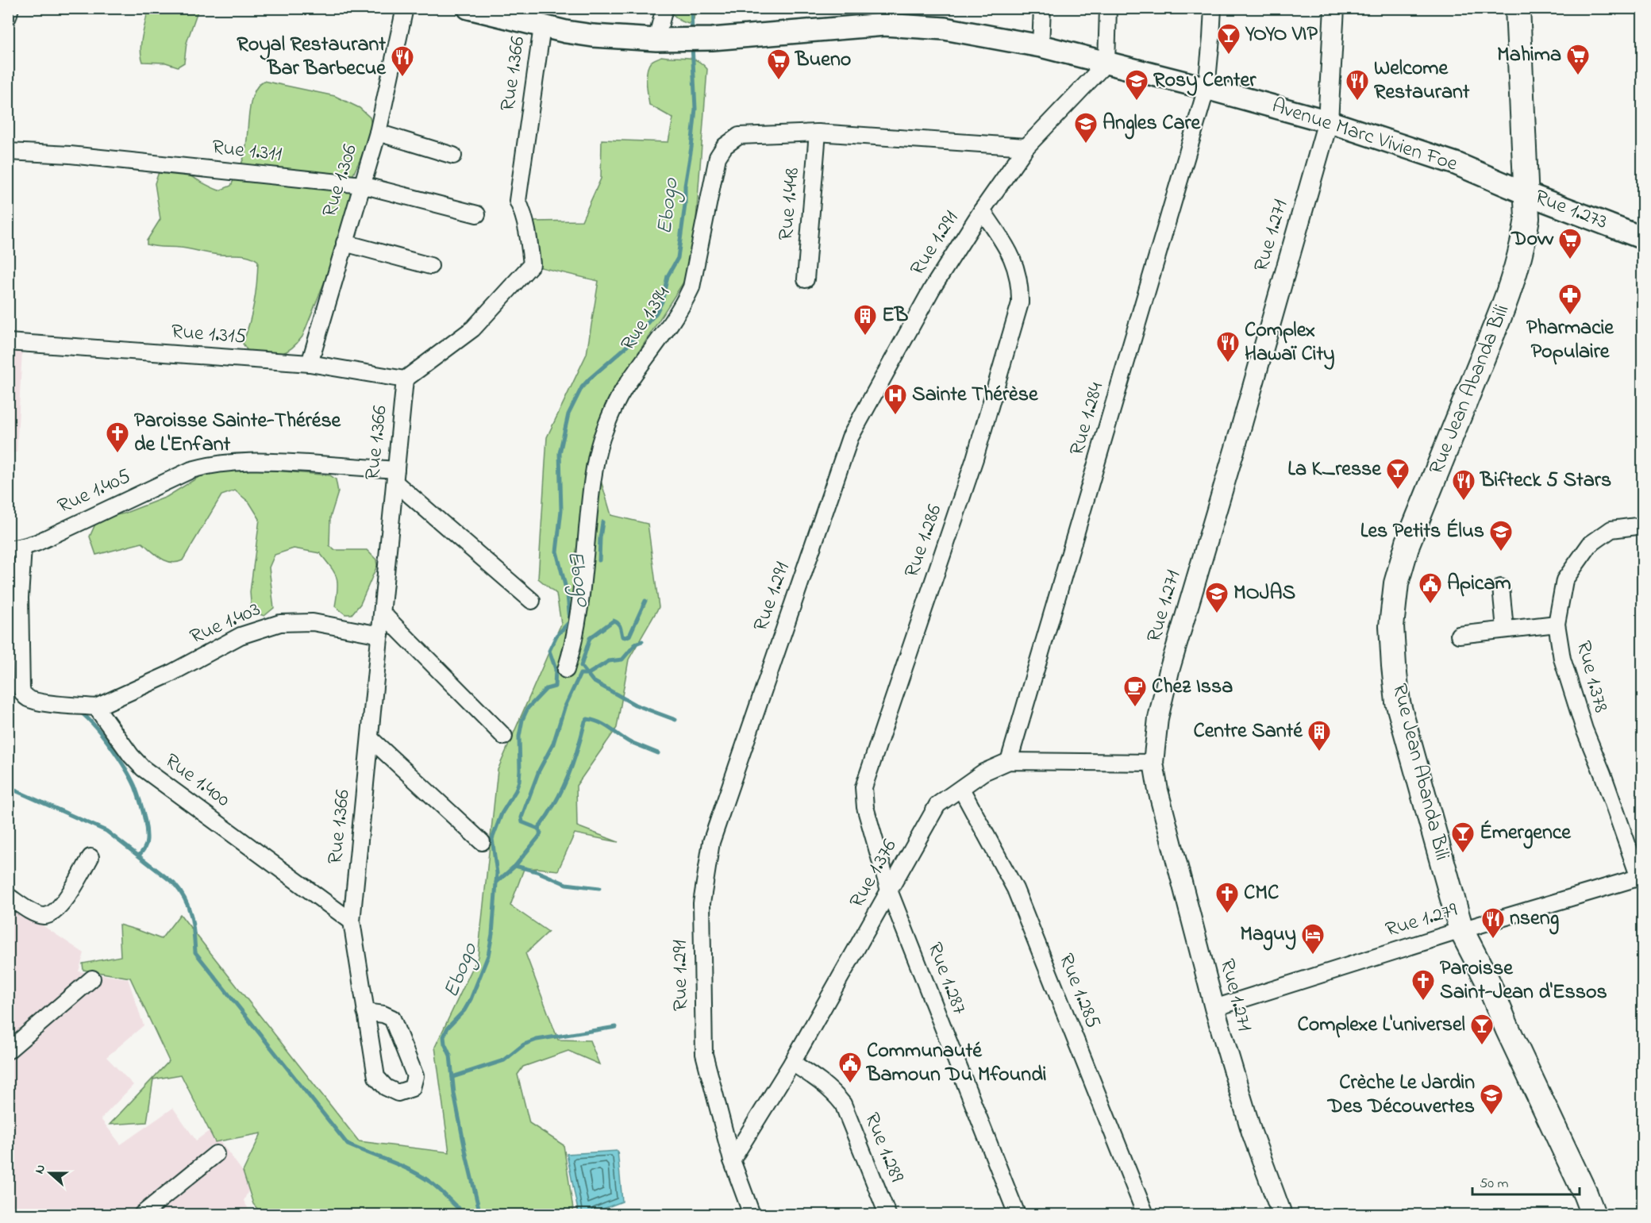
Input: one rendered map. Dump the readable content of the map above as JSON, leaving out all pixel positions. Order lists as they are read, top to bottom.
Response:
{
  "streets": {
    "main road": ["Avenue Marc Vivien Foe", "Rue 1.273", "Rue Jean Abanda Bili"],
    "street": [
      "Rue 1.366",
      "Rue 1.311",
      "Rue 1.306",
      "Rue 1.448",
      "Rue 1.271",
      "Rue 1.291",
      "Rue 1.394",
      "Rue 1.315",
      "Rue 1.284",
      "Rue 1.405",
      "Rue 1.286",
      "Rue 1.403",
      "Rue 1.378",
      "Rue 1.400",
      "Rue 1.376",
      "Rue 1.279",
      "Rue 1.287",
      "Rue 1.285",
      "Rue 1.289"
    ]
  },
  "crossings": [
    ["Rue 1.366", "Avenue Marc Vivien Foe"],
    ["Rue 1.366", "Rue 1.315"],
    ["Rue 1.366", "Rue 1.405"],
    ["Rue 1.366", "Rue 1.403"],
    ["Rue 1.366", "Rue 1.400"],
    ["Avenue Marc Vivien Foe", "Rue 1.273"],
    ["Avenue Marc Vivien Foe", "Rue 1.271"],
    ["Avenue Marc Vivien Foe", "Rue 1.291"],
    ["Avenue Marc Vivien Foe", "Rue Jean Abanda Bili"],
    ["Avenue Marc Vivien Foe", "Rue 1.284"],
    ["Rue 1.311", "Rue 1.306"],
    ["Rue 1.306", "Rue 1.315"],
    ["Rue 1.448", "Rue 1.394"],
    ["Rue 1.273", "Rue Jean Abanda Bili"],
    ["Rue 1.271", "Rue 1.376"],
    ["Rue 1.271", "Rue 1.279"],
    ["Rue 1.291", "Rue 1.394"],
    ["Rue 1.291", "Rue 1.286"],
    ["Rue 1.291", "Rue 1.376"],
    ["Rue Jean Abanda Bili", "Rue 1.279"],
    ["Rue 1.284", "Rue 1.376"],
    ["Rue 1.286", "Rue 1.376"],
    ["Rue 1.286", "Rue 1.287"],
    ["Rue 1.403", "Rue 1.400"],
    ["Rue 1.378", "Rue 1.279"],
    ["Rue 1.376", "Rue 1.287"],
    ["Rue 1.376", "Rue 1.285"],
    ["Rue 1.376", "Rue 1.289"]
  ],
  "water": ["Ebogo"],
  "places": {
    "bar": [
      "YOYO VIP",
      "La K_resse",
      "Émergence",
      "Complexe L'universel"
    ],
    "supermarket": ["Mahima", "Bueno", "Dovv"],
    "restaurant": [
      "Royal Restaurant Bar Barbecue",
      "Welcome Restaurant",
      "Complex Hawaï City",
      "Bifteck 5 Stars",
      "nseng"
    ],
    "school or university": [
      "Rosy Center",
      "Angles Care",
      "Les Petits Élus",
      "MOJAS",
      "Crèche Le Jardin Des Découvertes"
    ],
    "pharmacy": ["Pharmacie Populaire"],
    "building": ["EB", "Centre Santé"],
    "hospital": ["Sainte Thérèse"],
    "church": ["Paroisse Sainte-Thérése de L'Enfant", "CMC", "Paroisse Saint-Jean d'Essos"],
    "public building": ["Apicam", "Communauté Bamoun Du Mfoundi"],
    "cafe": ["Chez Issa"],
    "hotel": ["Maguy"]
  },
  "scale_bar": "50 m",
  "north": "left"
}
